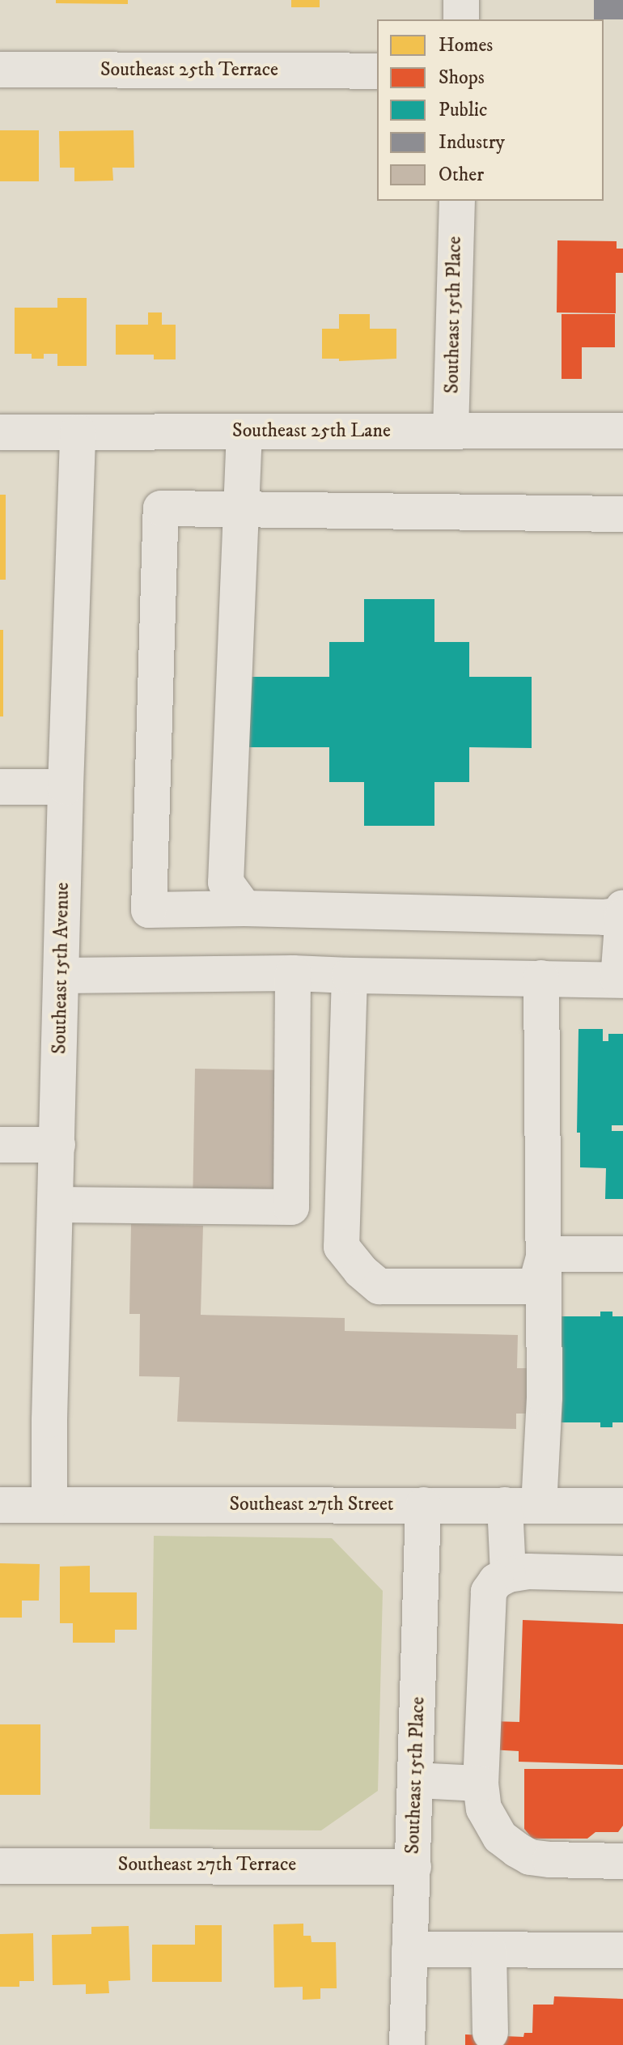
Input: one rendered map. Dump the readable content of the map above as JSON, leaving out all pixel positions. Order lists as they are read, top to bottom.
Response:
{
  "streets": {
    "street": [
      "Southeast 25th Terrace",
      "Southeast 15th Place",
      "Southeast 25th Lane",
      "Southeast 15th Avenue",
      "Southeast 27th Street",
      "Southeast 27th Terrace"
    ]
  },
  "crossings": [
    ["Southeast 15th Place", "Southeast 25th Lane"],
    ["Southeast 15th Place", "Southeast 27th Street"],
    ["Southeast 15th Place", "Southeast 27th Terrace"],
    ["Southeast 25th Lane", "Southeast 15th Avenue"],
    ["Southeast 15th Avenue", "Southeast 27th Street"]
  ],
  "legend": [
    "Homes",
    "Shops",
    "Public",
    "Industry",
    "Other"
  ]
}
